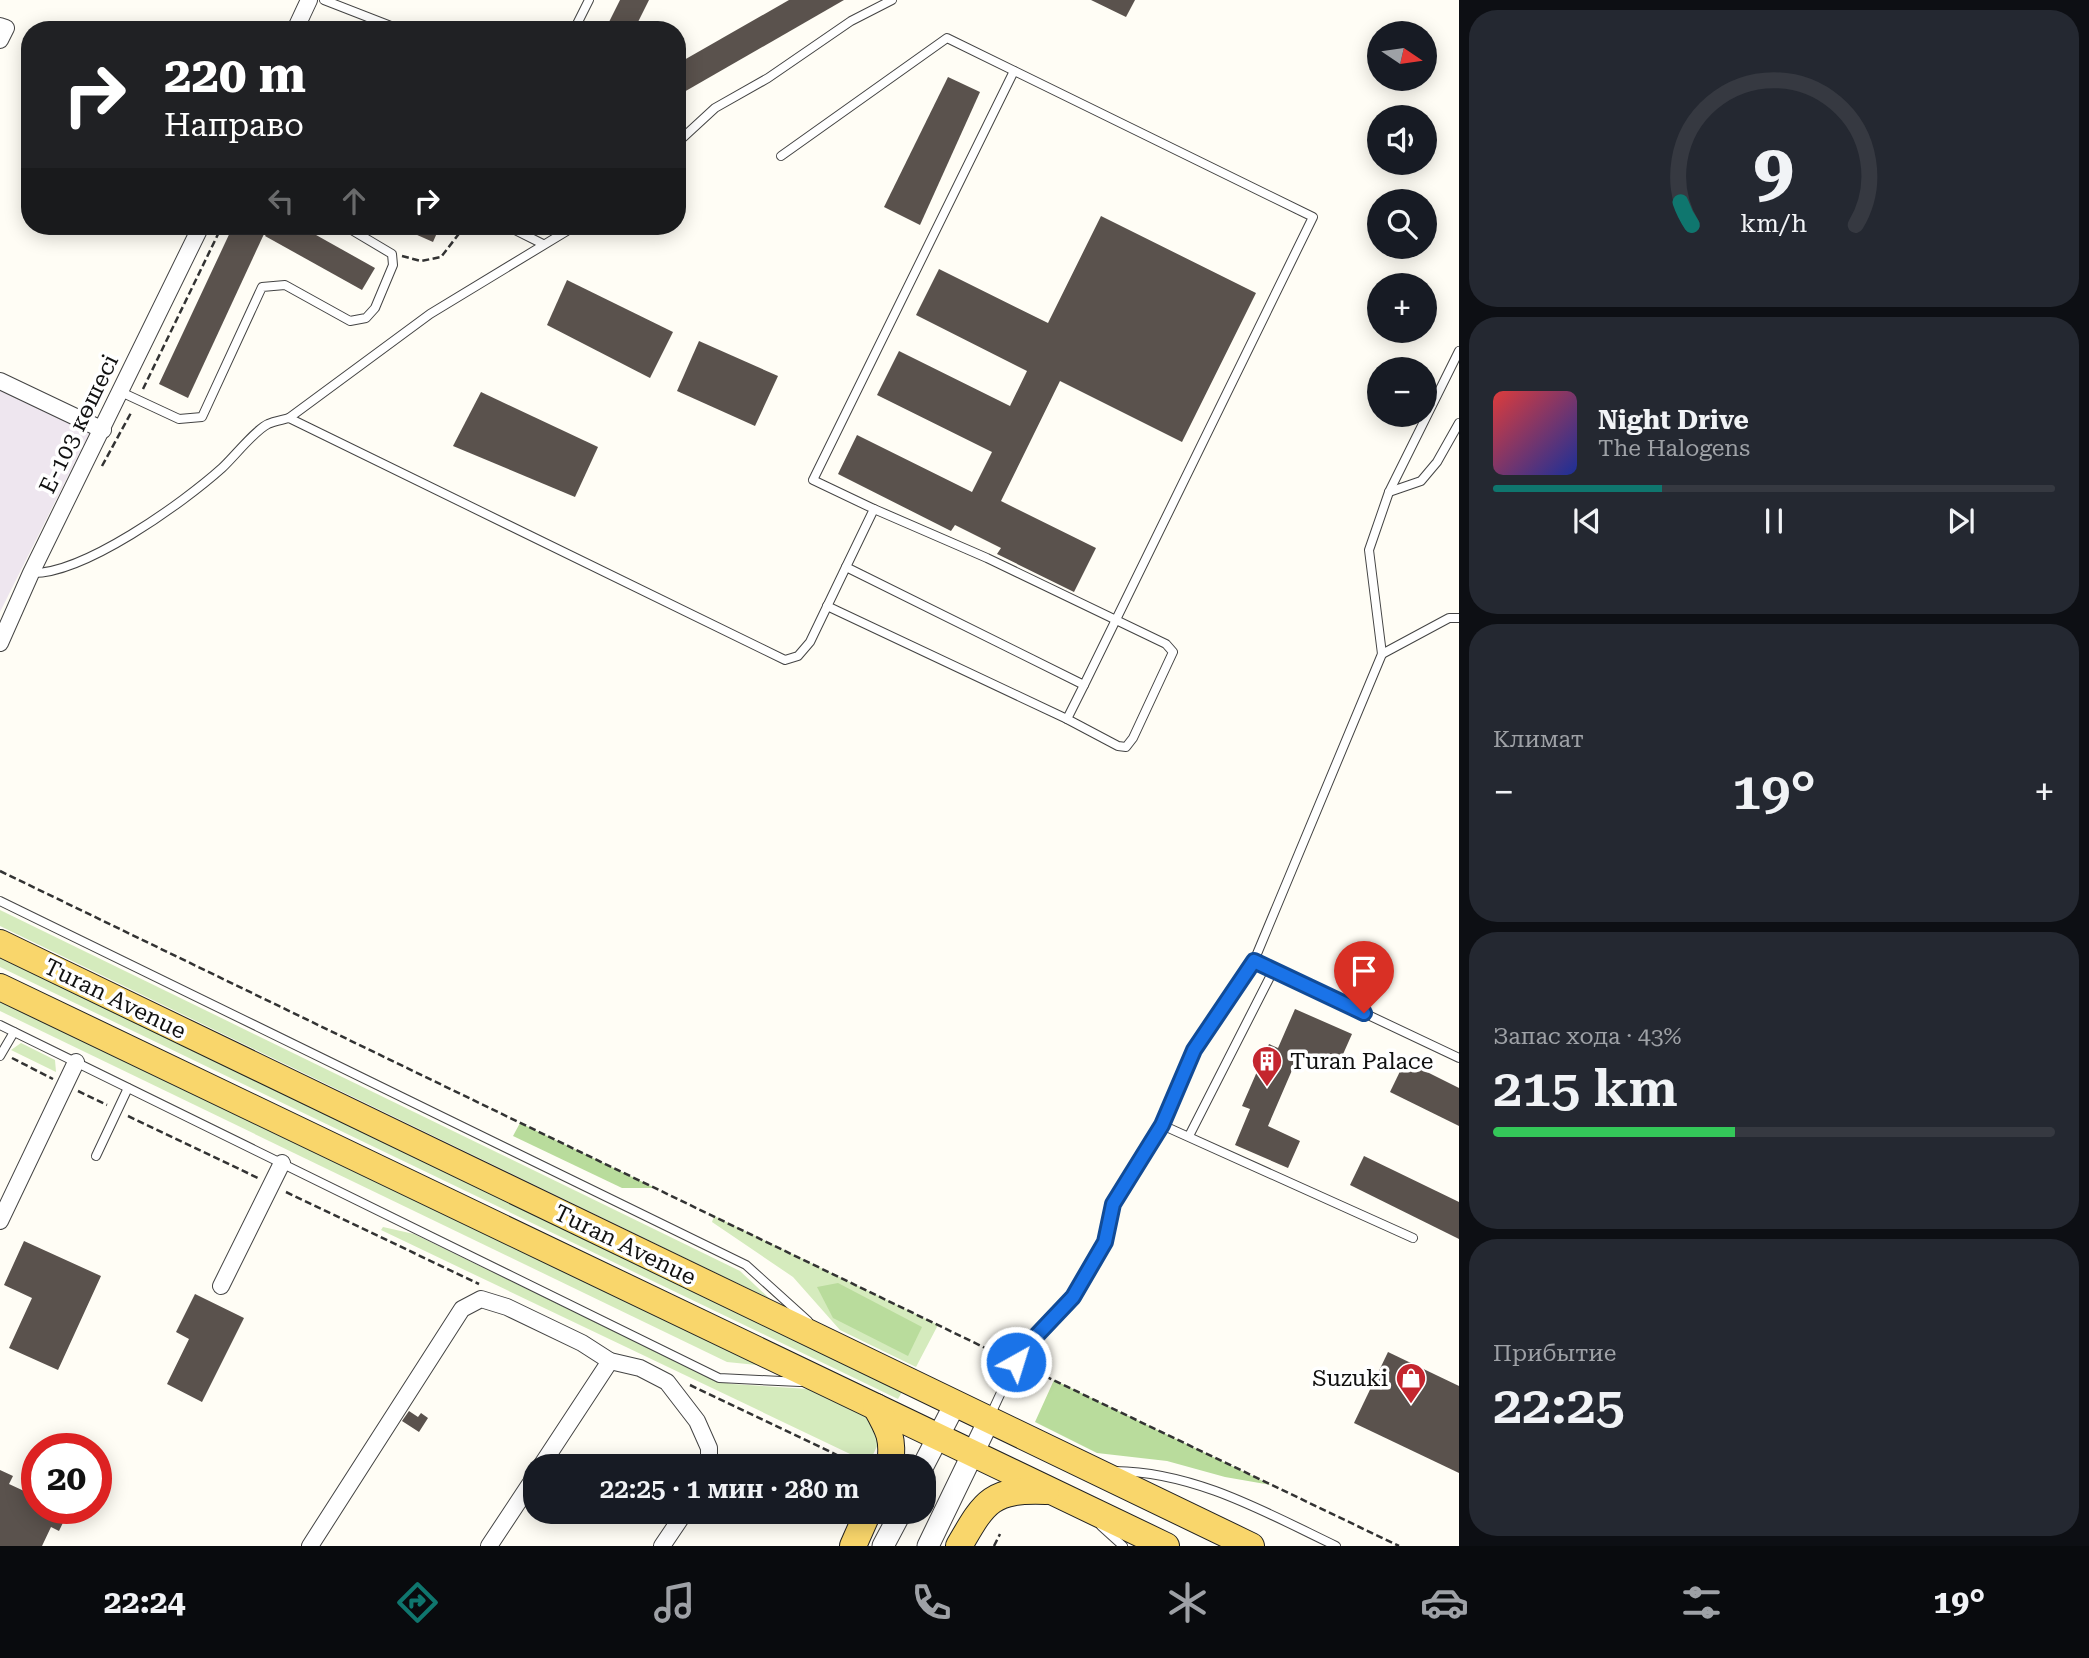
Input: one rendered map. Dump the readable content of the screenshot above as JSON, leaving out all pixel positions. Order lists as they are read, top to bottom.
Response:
{
  "streets": {
    "main road": ["Turan Avenue"],
    "street": ["Е-103 көшесі"]
  },
  "places": {
    "building": ["Turan Palace"],
    "shop": ["Suzuki"]
  },
  "north": "right",
  "page": {
    "map_buttons": ["+", "−"],
    "turn": ["220 m", "Направо"],
    "song": ["Night Drive", "The Halogens"],
    "tile": [
      "Климат",
      ["Запас хода · 43%", "215 km"],
      ["Прибытие", "22:25"]
    ],
    "heat": ["−", "19°", "+"],
    "limit": "20",
    "trip": "22:25 · 1 мин · 280 m",
    "tabs": ["22:24", "19°"],
    "gauge": ["9", "km/h"]
  }
}
